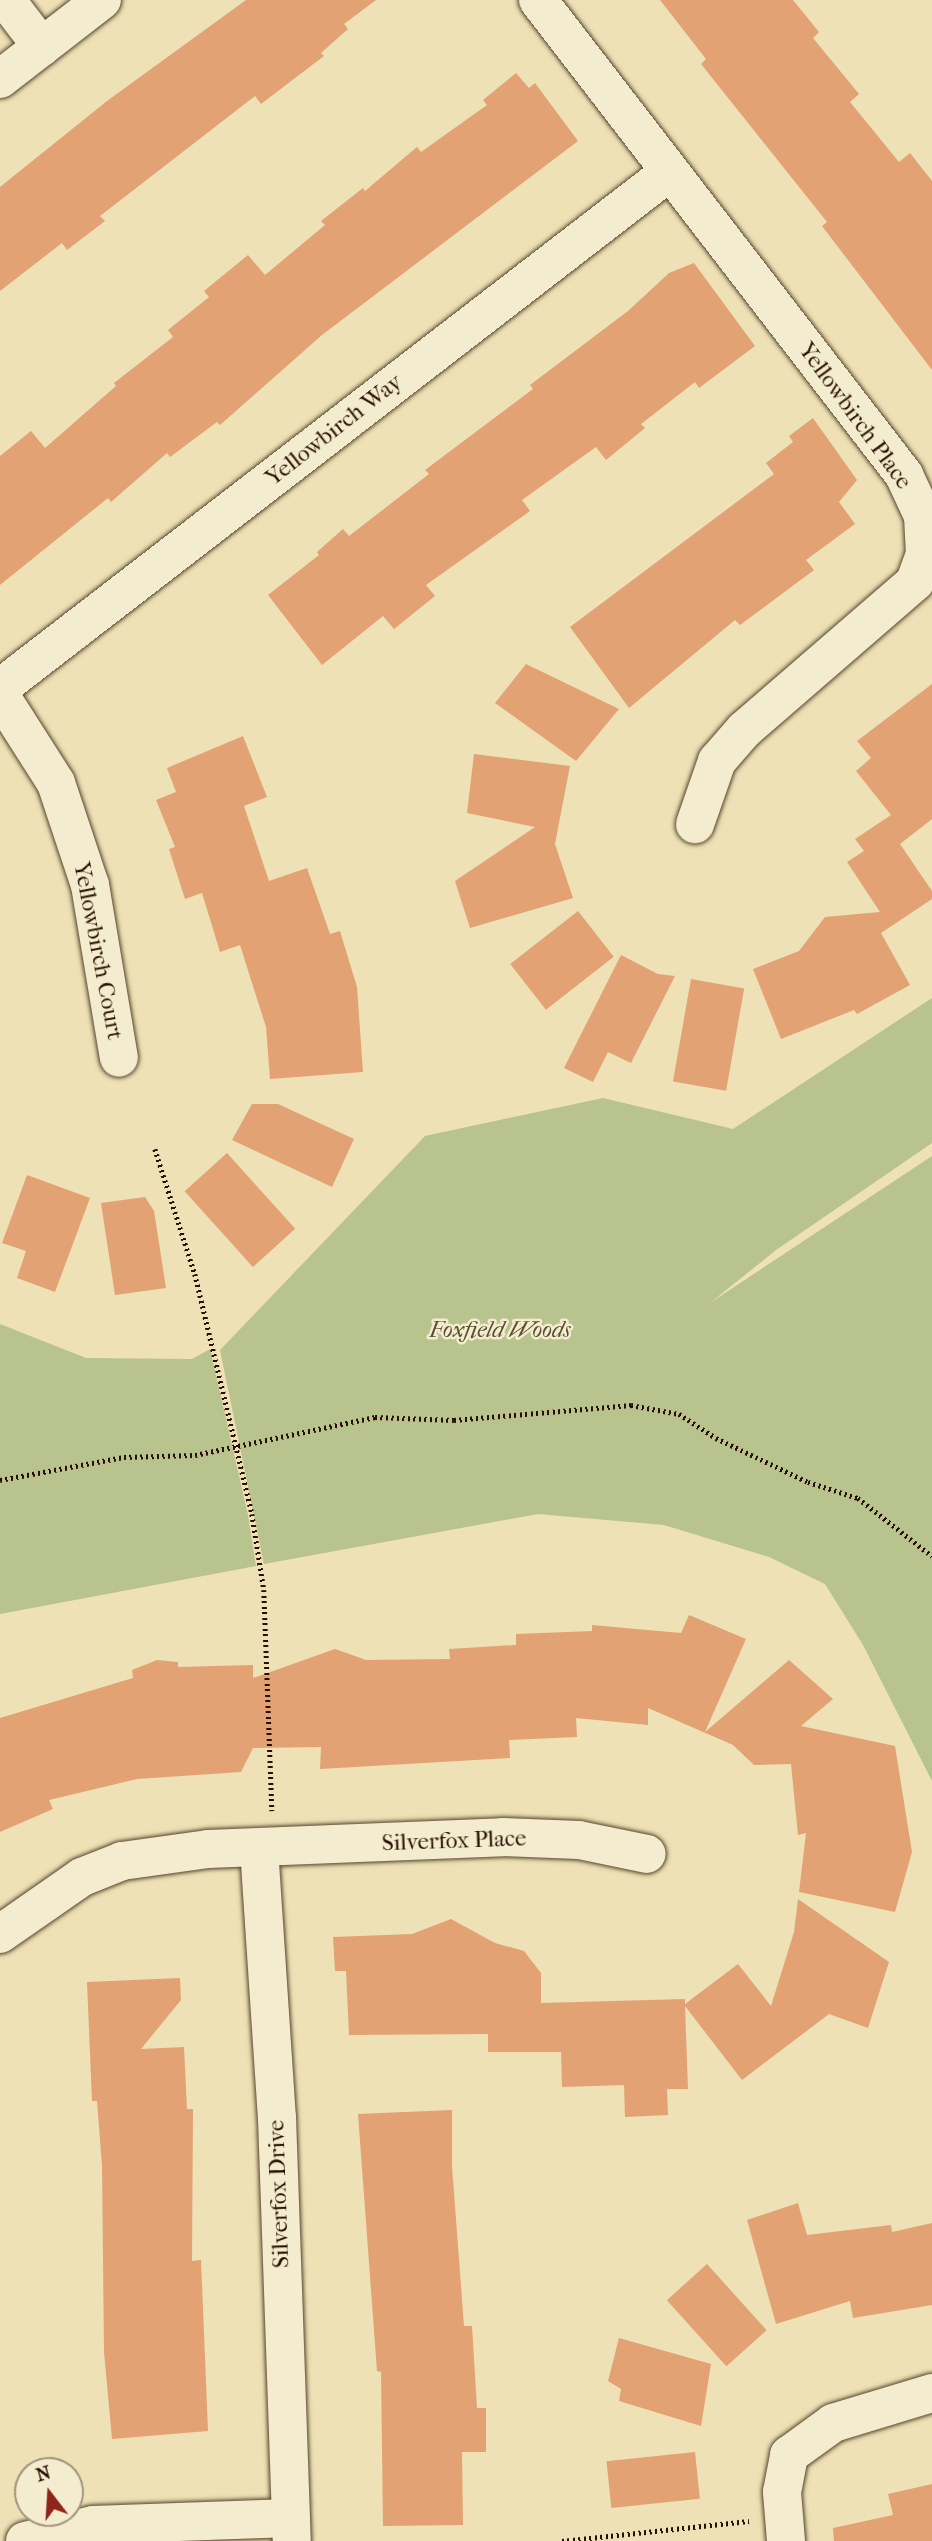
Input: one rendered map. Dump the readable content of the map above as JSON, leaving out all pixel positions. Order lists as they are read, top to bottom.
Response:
{
  "streets": {
    "street": [
      "Yellowbirch Place",
      "Yellowbirch Way",
      "Yellowbirch Court",
      "Silverfox Place",
      "Silverfox Drive"
    ]
  },
  "crossings": [
    ["Yellowbirch Place", "Yellowbirch Way"],
    ["Silverfox Place", "Silverfox Drive"]
  ],
  "parks": ["Foxfield Woods"],
  "north": "top"
}
